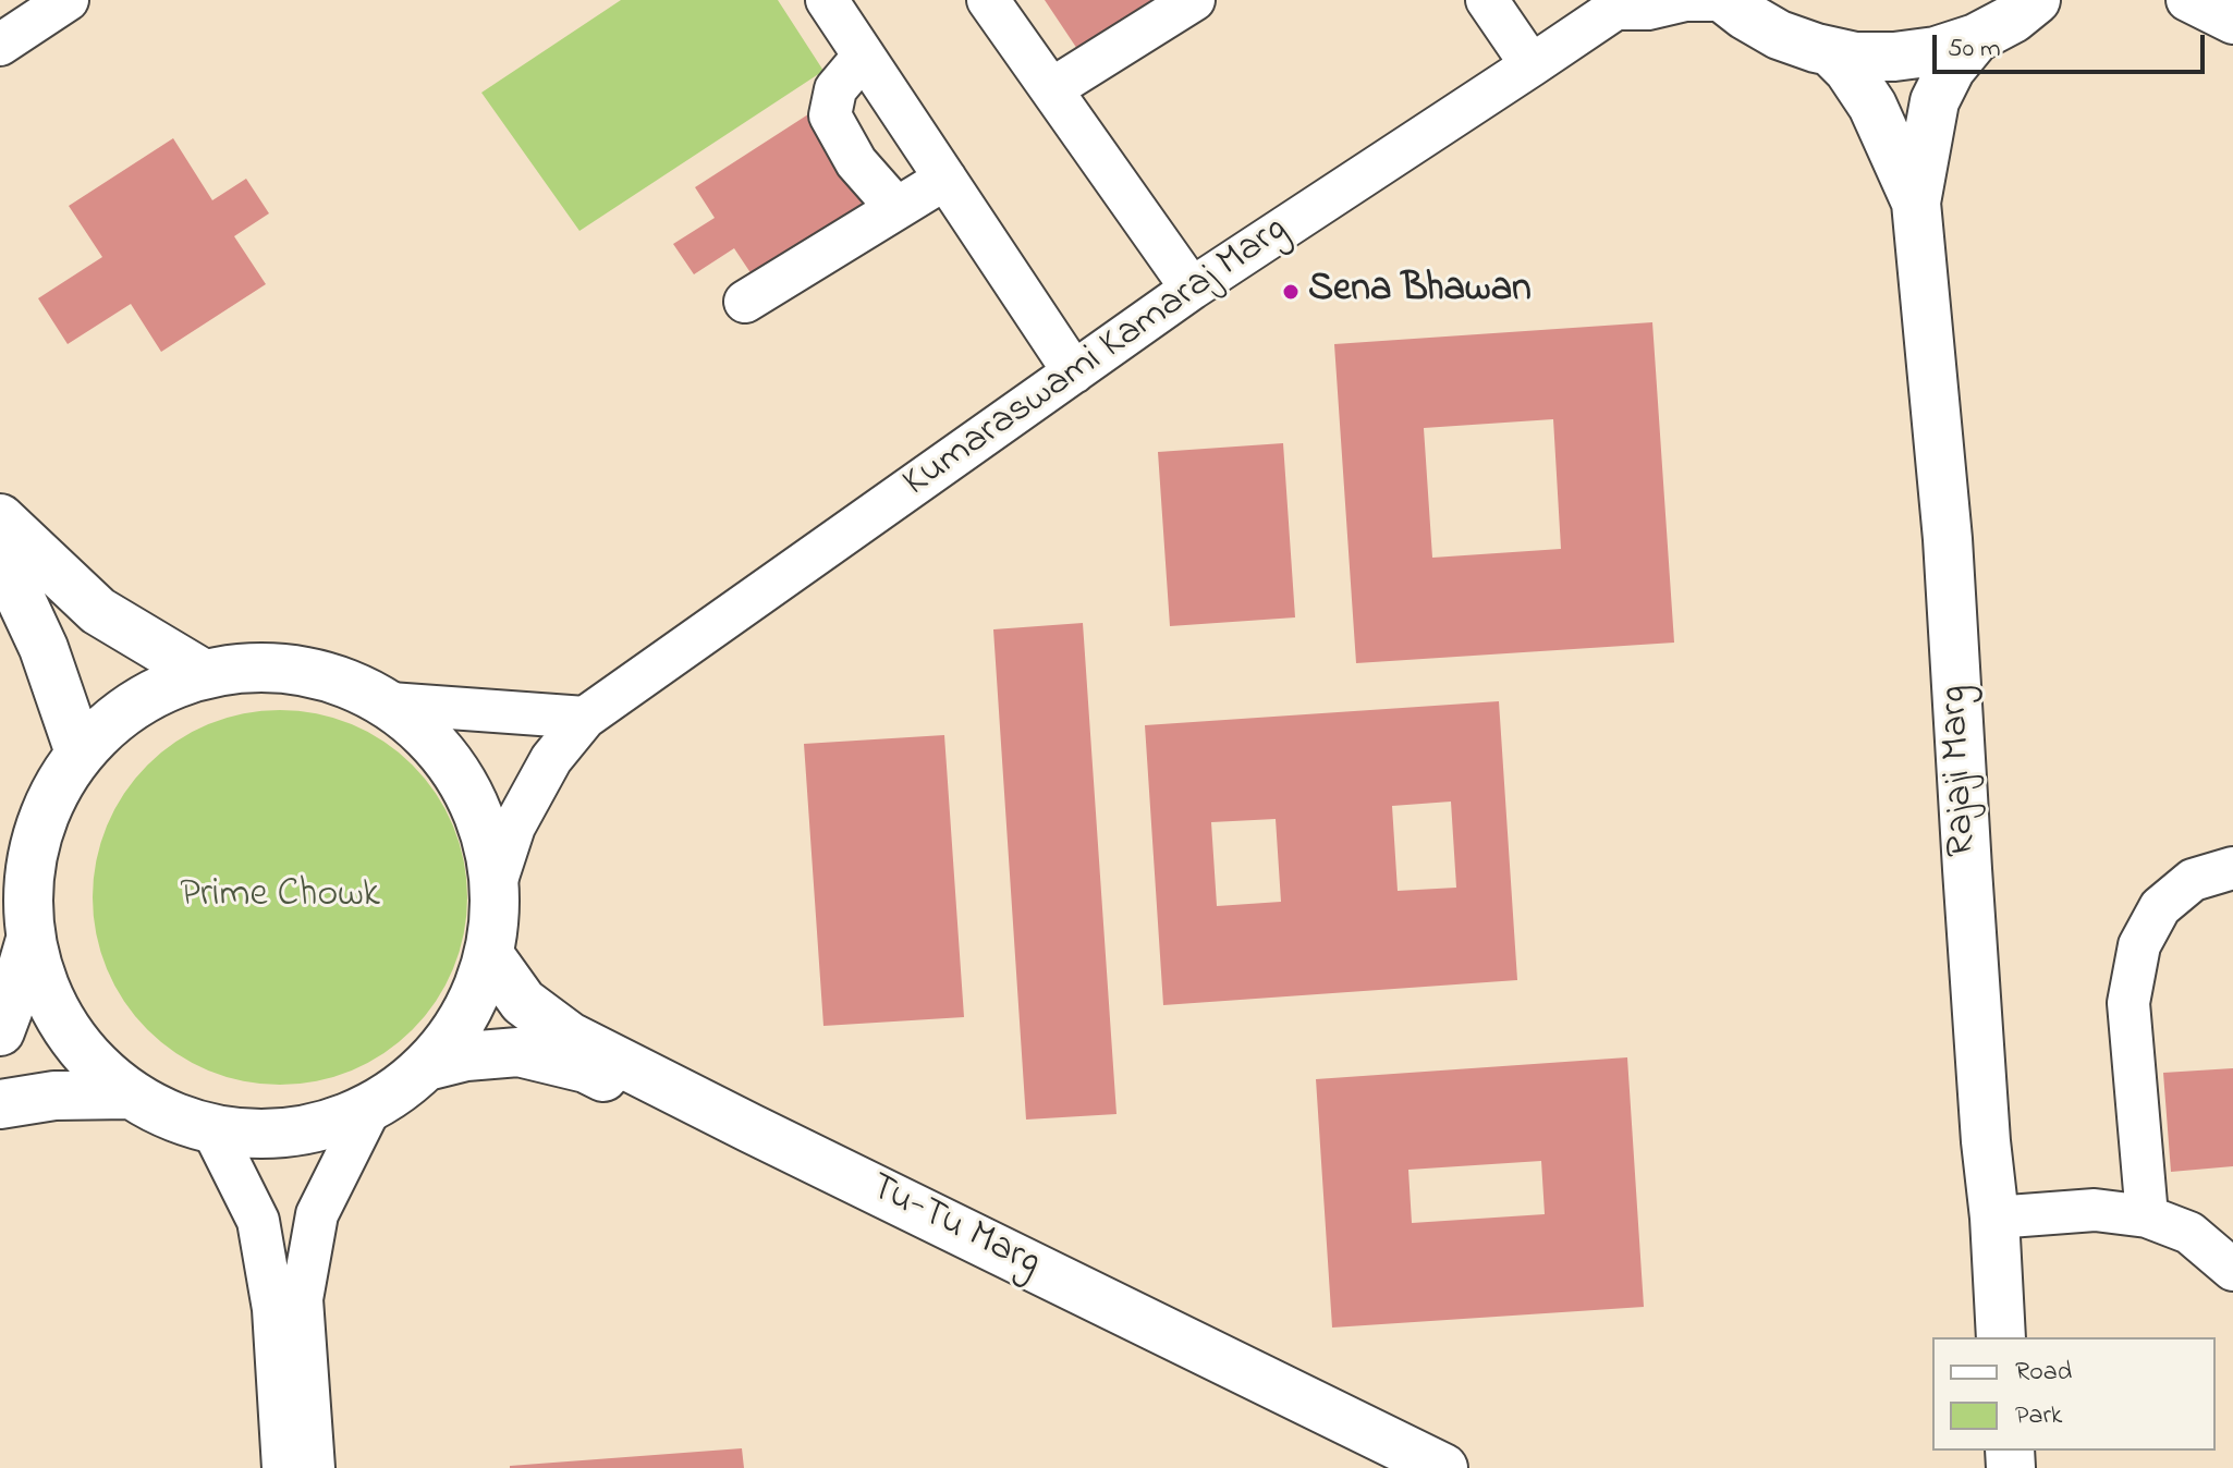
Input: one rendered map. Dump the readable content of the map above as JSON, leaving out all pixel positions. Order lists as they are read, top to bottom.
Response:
{
  "streets": {
    "main road": ["Rajaji Marg", "Tu-Tu Marg"],
    "street": ["Kumaraswami Kamaraj Marg"]
  },
  "parks": ["Prime Chowk"],
  "places": ["Sena Bhawan"],
  "legend": ["Road", "Park"],
  "scale_bar": "50 m"
}
